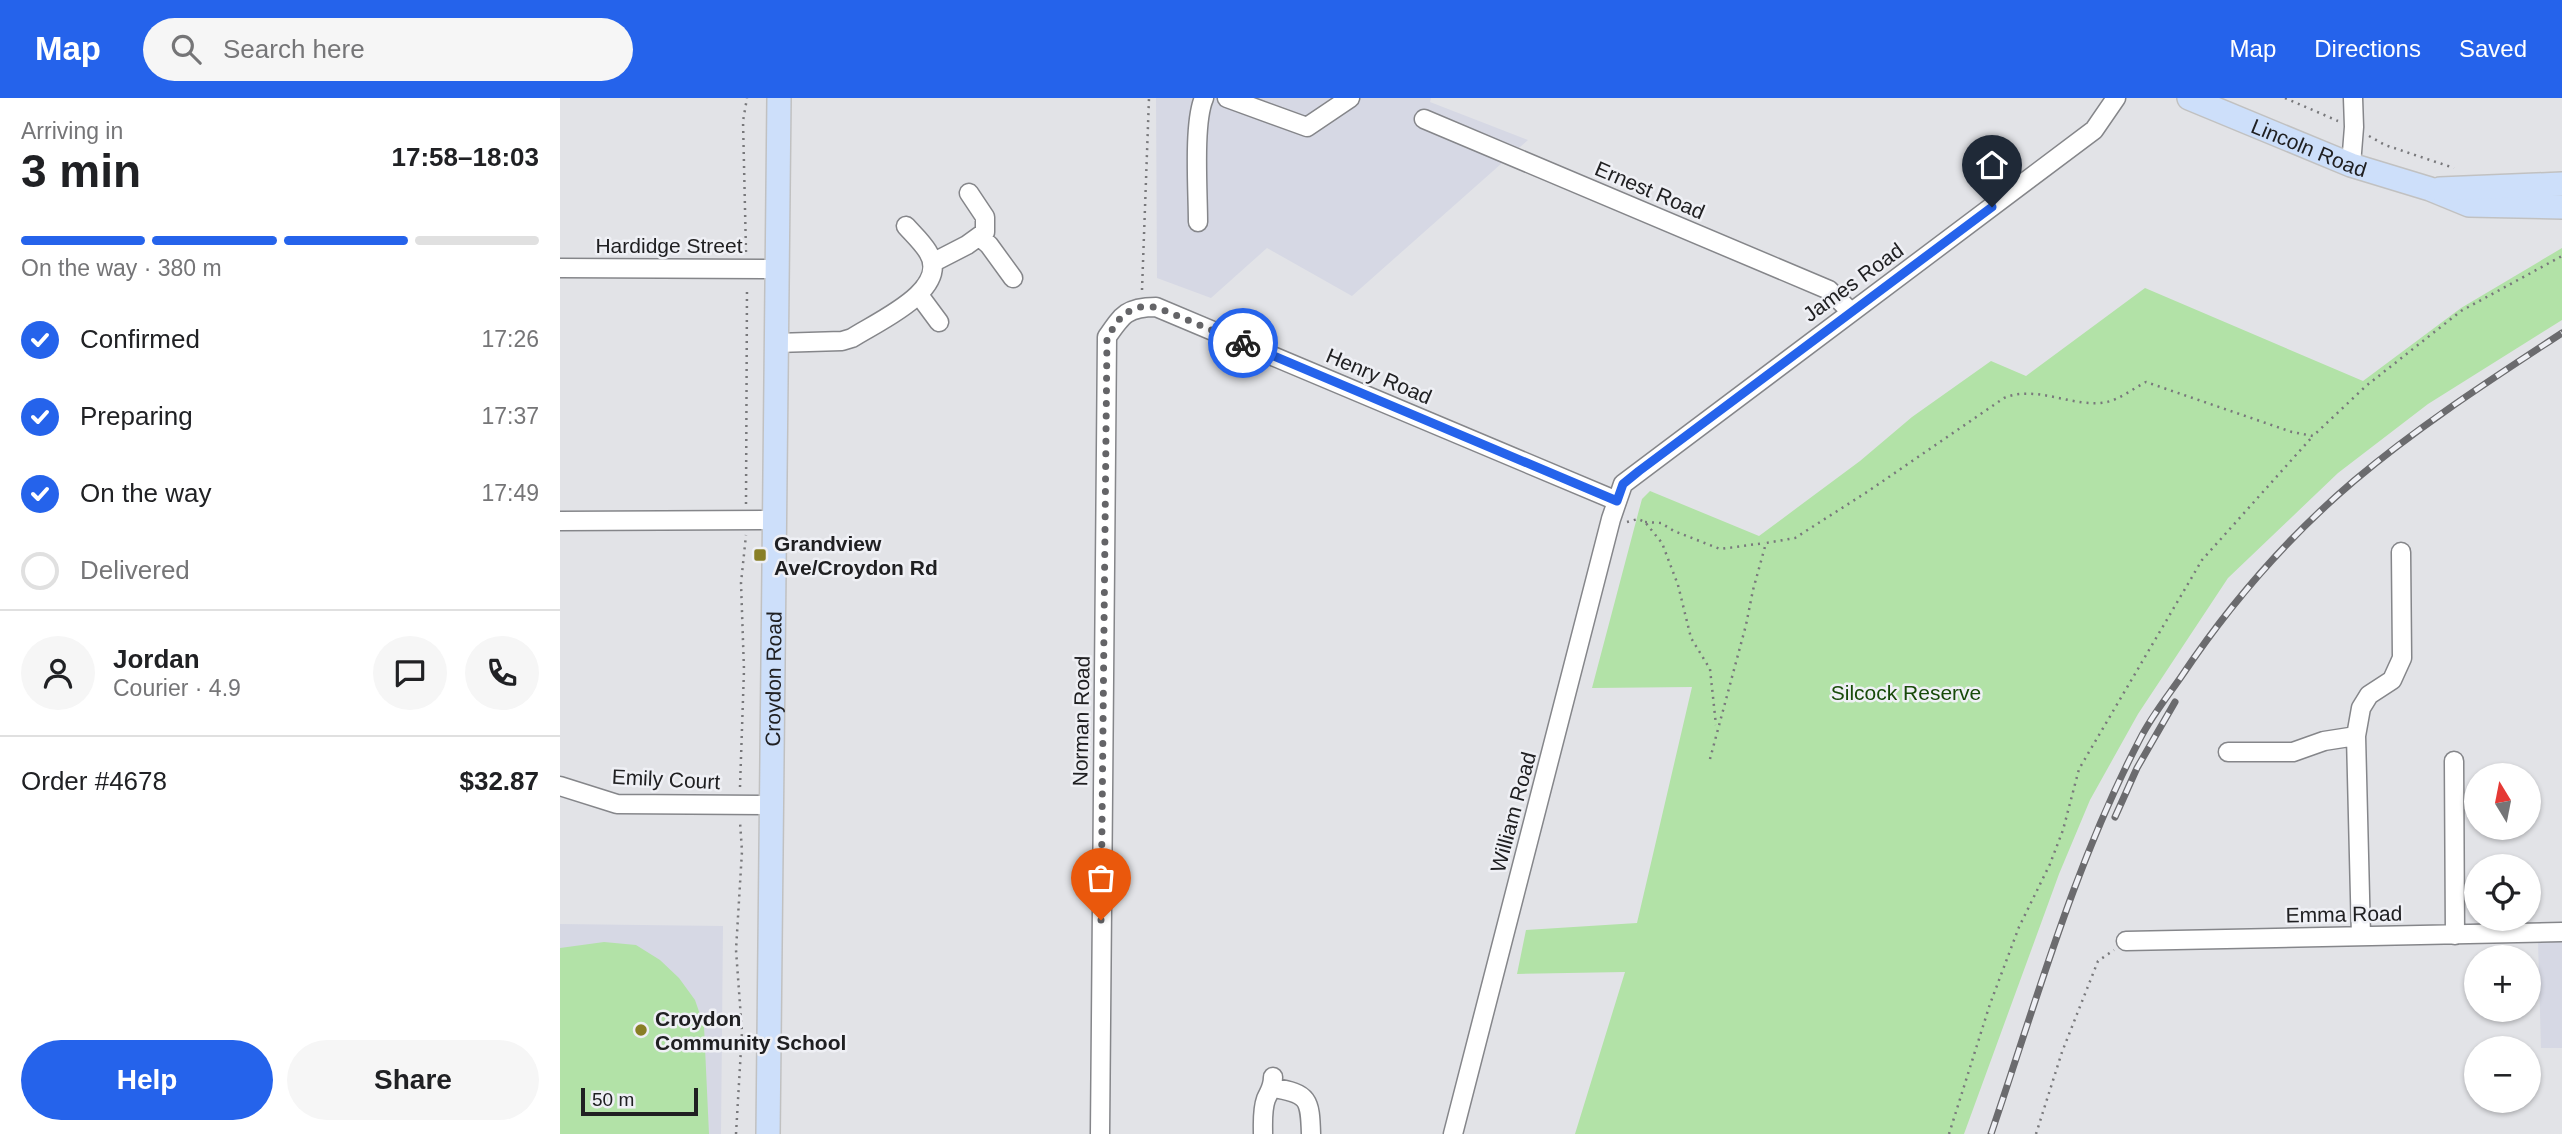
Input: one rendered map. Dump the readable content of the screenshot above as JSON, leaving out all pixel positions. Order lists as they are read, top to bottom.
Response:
{
  "streets": {
    "main road": ["Lincoln Road", "Croydon Road"],
    "street": [
      "Ernest Road",
      "Hardidge Street",
      "James Road",
      "Henry Road",
      "Norman Road",
      "Emily Court",
      "William Road",
      "Emma Road"
    ]
  },
  "crossings": [
    ["Ernest Road", "James Road"],
    ["Hardidge Street", "Croydon Road"],
    ["James Road", "Henry Road"],
    ["James Road", "William Road"],
    ["Henry Road", "Norman Road"],
    ["Henry Road", "William Road"],
    ["Croydon Road", "Emily Court"]
  ],
  "parks": ["Silcock Reserve"],
  "places": {
    "transit": ["Grandview Ave/Croydon Rd"],
    "other": ["Croydon Community School"]
  },
  "scale_bar": "50 m",
  "north": "top",
  "page": {
    "header": "Map",
    "search": "Search here",
    "nav": ["Map", "Directions", "Saved"],
    "heading": ["3 min", "Arriving in", "17:58–18:03"],
    "panel": [
      "Jordan",
      "Courier · 4.9",
      "Order #4678",
      "$32.87"
    ],
    "bar": "On the way · 380 m",
    "list": [
      ["Confirmed", "17:26"],
      ["Preparing", "17:37"],
      ["On the way", "17:49"],
      "Delivered"
    ],
    "map_buttons": ["+", "−"],
    "buttons": ["Help", "Share"],
    "scale": "50 m"
  }
}
